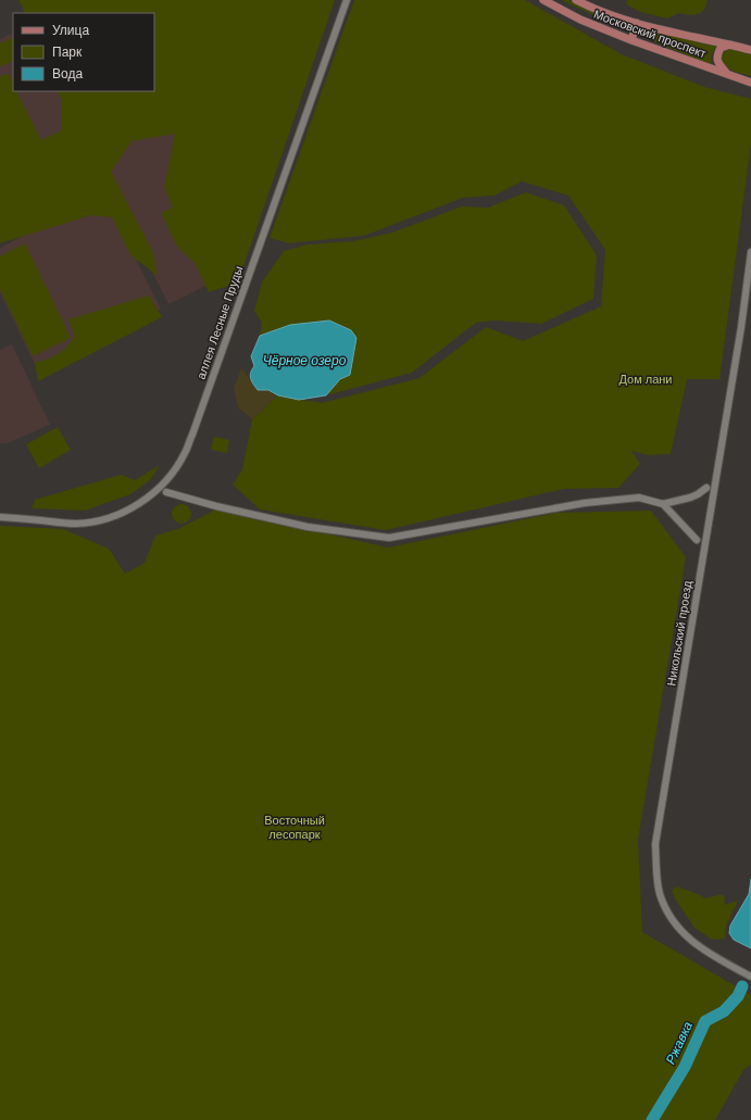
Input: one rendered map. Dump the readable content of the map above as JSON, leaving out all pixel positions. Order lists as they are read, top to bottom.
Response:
{
  "streets": {
    "main road": ["Московский проспект"],
    "street": ["аллея Лесные Пруды", "Никольский проезд"]
  },
  "water": ["Чёрное озеро", "Ржавка"],
  "parks": ["Дом лани", "Восточный лесопарк"],
  "legend": ["Улица", "Парк", "Вода"]
}
